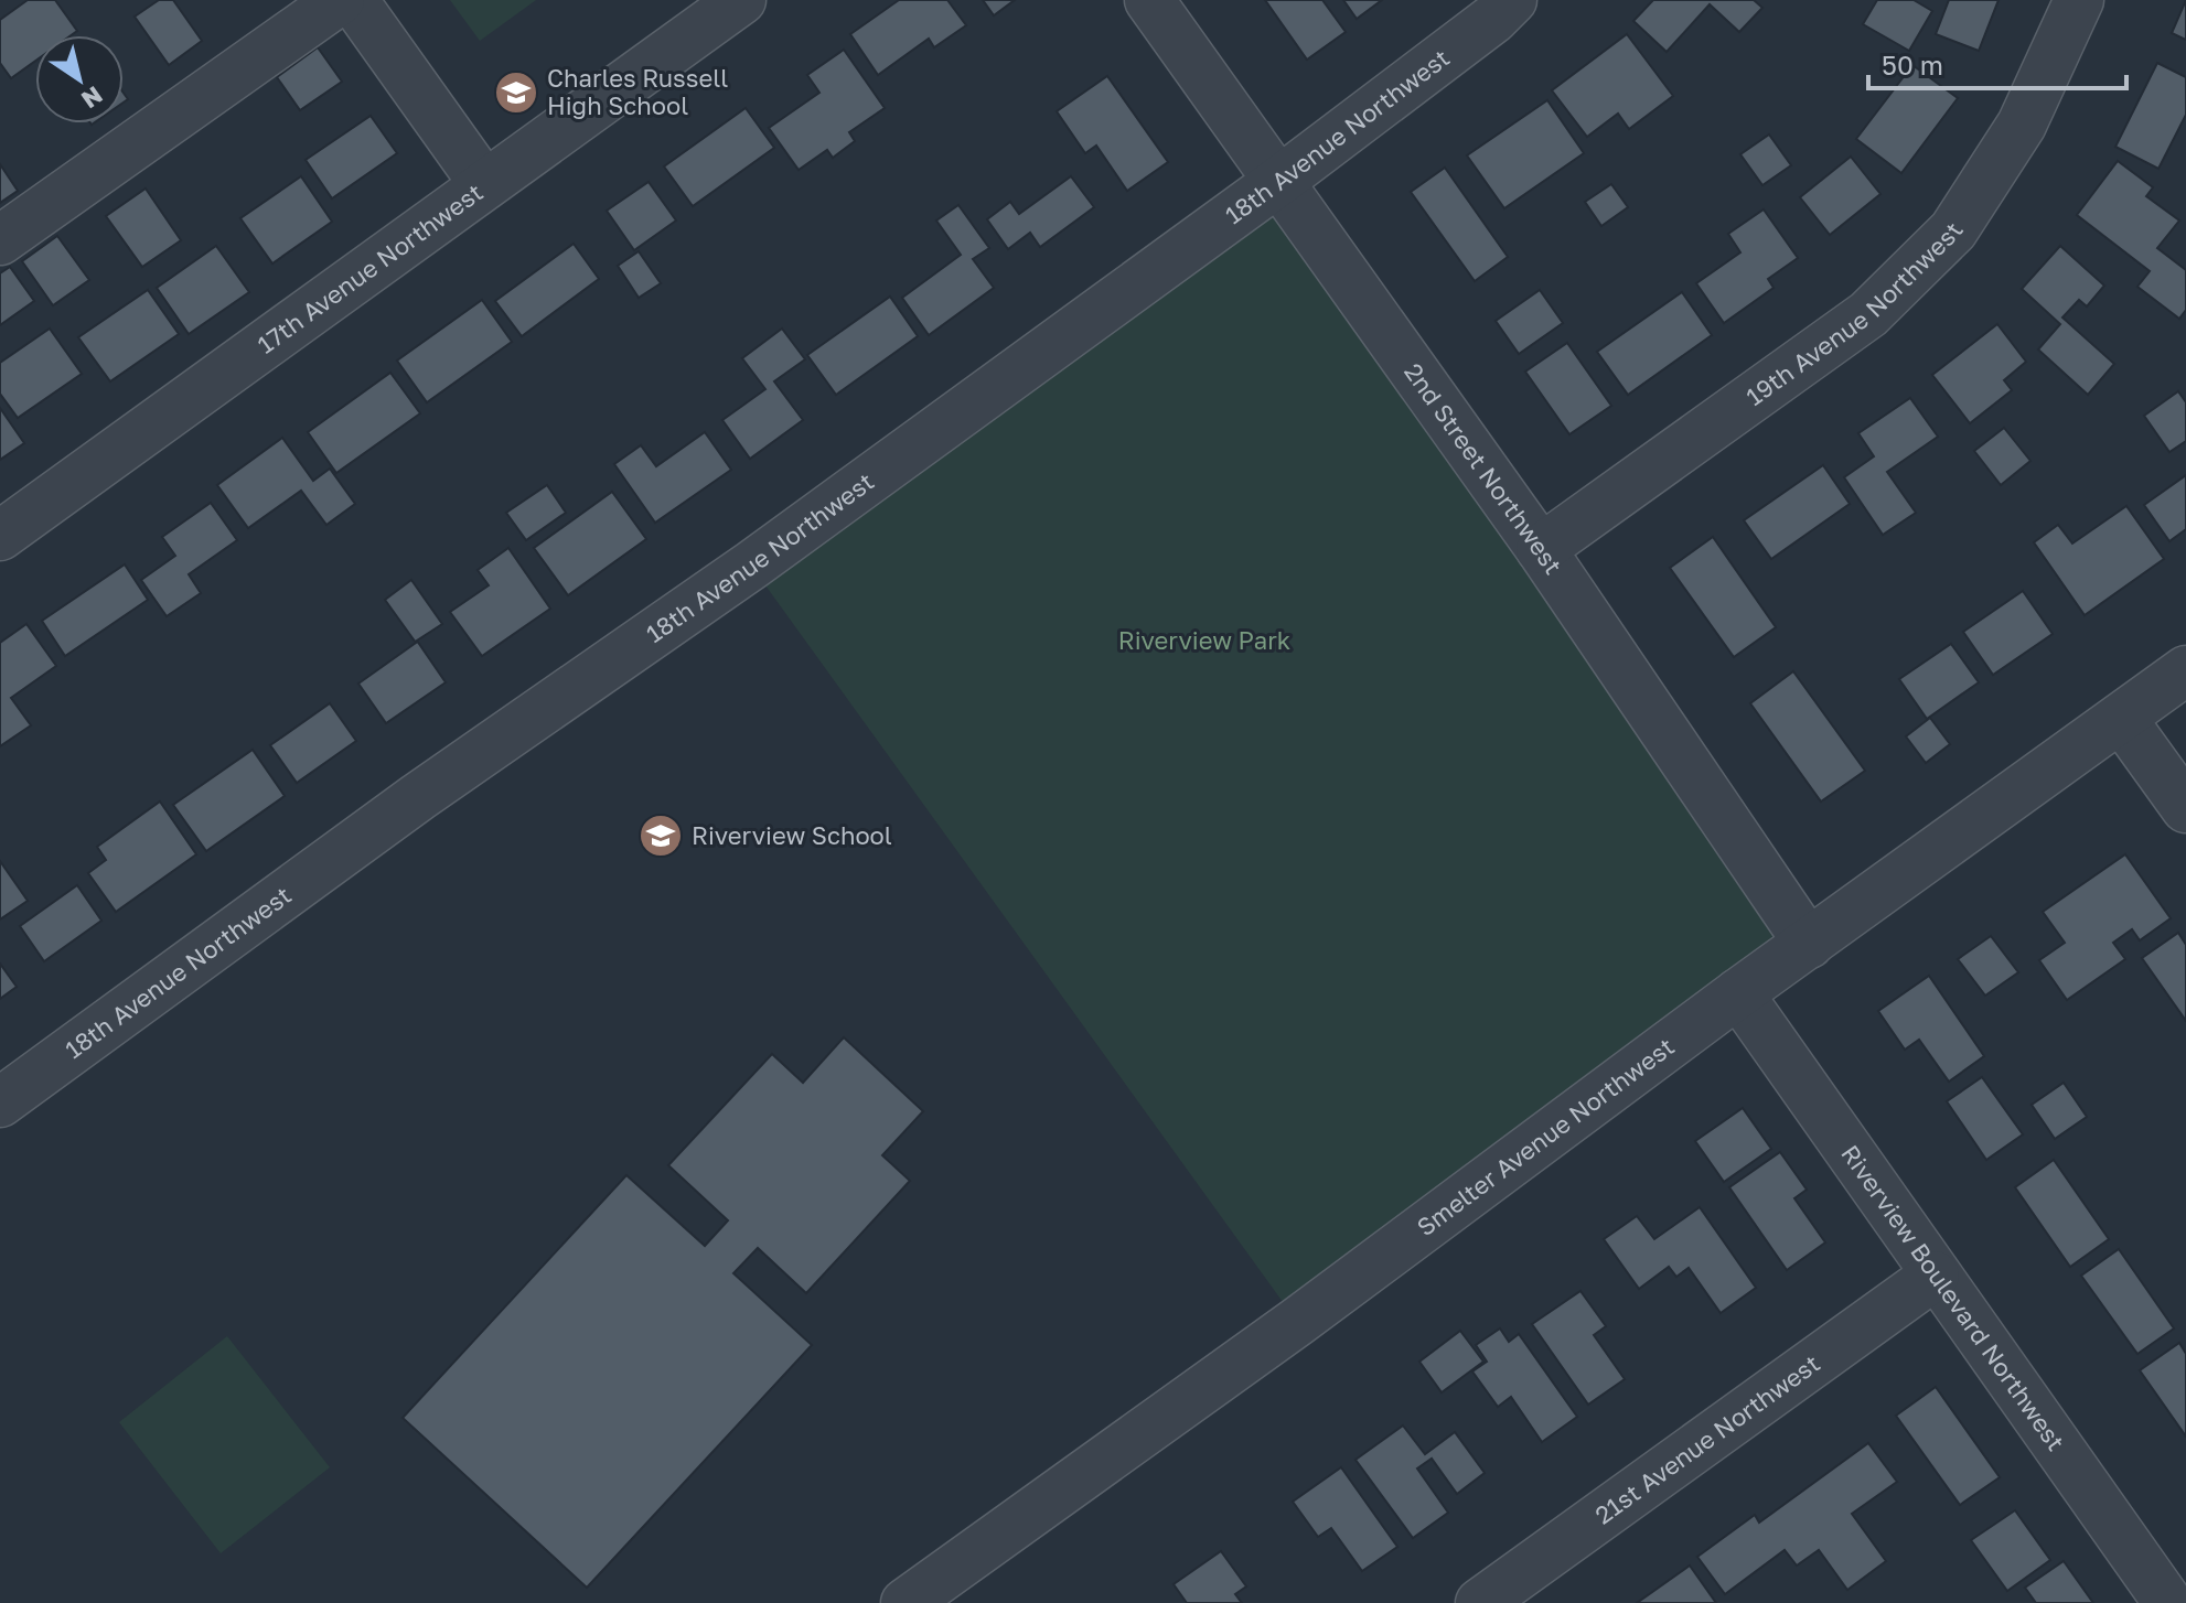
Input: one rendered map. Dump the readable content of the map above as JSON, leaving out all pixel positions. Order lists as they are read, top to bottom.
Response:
{
  "streets": {
    "street": [
      "18th Avenue Northwest",
      "17th Avenue Northwest",
      "19th Avenue Northwest",
      "2nd Street Northwest",
      "Smelter Avenue Northwest",
      "Riverview Boulevard Northwest",
      "21st Avenue Northwest"
    ]
  },
  "crossings": [
    ["18th Avenue Northwest", "2nd Street Northwest"],
    ["19th Avenue Northwest", "2nd Street Northwest"],
    ["2nd Street Northwest", "Smelter Avenue Northwest"],
    ["Smelter Avenue Northwest", "Riverview Boulevard Northwest"],
    ["Riverview Boulevard Northwest", "21st Avenue Northwest"]
  ],
  "parks": ["Riverview Park"],
  "places": {
    "school or university": ["Charles Russell High School", "Riverview School"]
  },
  "scale_bar": "50 m",
  "north": "bottom right"
}
